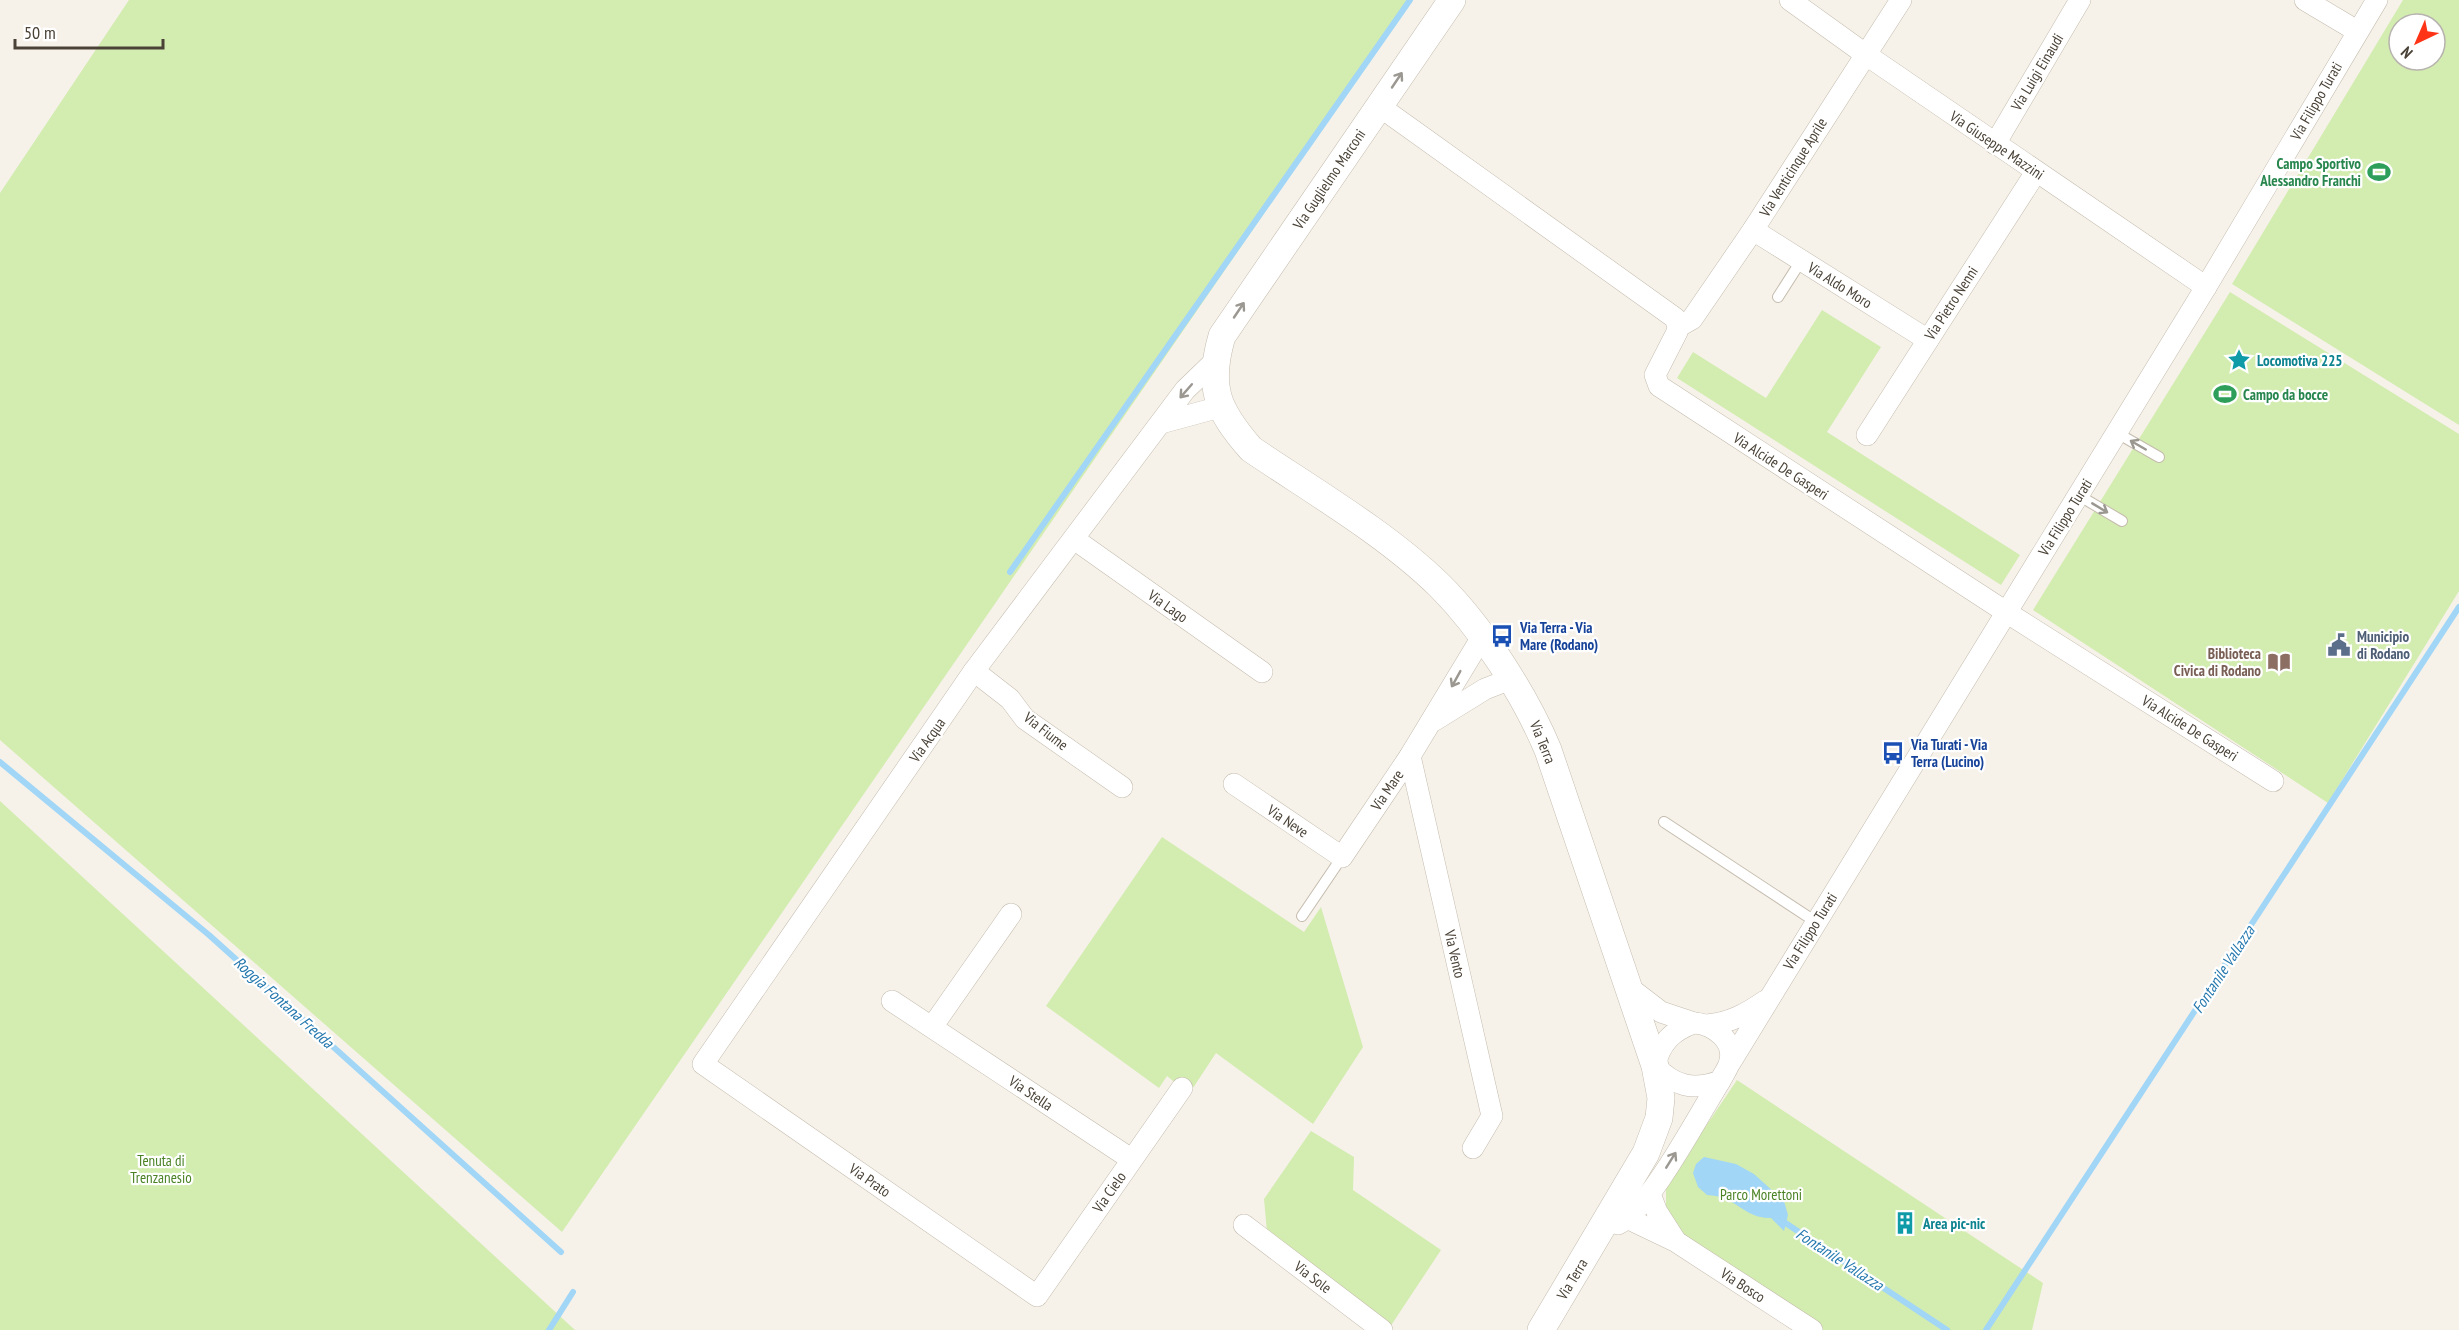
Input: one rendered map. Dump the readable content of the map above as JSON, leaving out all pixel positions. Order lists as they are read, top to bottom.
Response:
{
  "streets": {
    "street": [
      "Via Luigi Einaudi",
      "Via Filippo Turati",
      "Via Giuseppe Mazzini",
      "Via Venticinque Aprile",
      "Via Guglielmo Marconi",
      "Via Aldo Moro",
      "Via Pietro Nenni",
      "Via Alcide De Gasperi",
      "Via Lago",
      "Via Fiume",
      "Via Acqua",
      "Via Terra",
      "Via Mare",
      "Via Neve",
      "Via Vento",
      "Via Stella",
      "Via Prato",
      "Via Cielo",
      "Via Sole",
      "Via Bosco"
    ]
  },
  "crossings": [
    ["Via Luigi Einaudi", "Via Giuseppe Mazzini"],
    ["Via Filippo Turati", "Via Giuseppe Mazzini"],
    ["Via Filippo Turati", "Via Alcide De Gasperi"],
    ["Via Filippo Turati", "Via Terra"],
    ["Via Giuseppe Mazzini", "Via Venticinque Aprile"],
    ["Via Giuseppe Mazzini", "Via Pietro Nenni"],
    ["Via Venticinque Aprile", "Via Aldo Moro"],
    ["Via Venticinque Aprile", "Via Alcide De Gasperi"],
    ["Via Guglielmo Marconi", "Via Acqua"],
    ["Via Guglielmo Marconi", "Via Terra"],
    ["Via Aldo Moro", "Via Pietro Nenni"],
    ["Via Lago", "Via Acqua"],
    ["Via Fiume", "Via Acqua"],
    ["Via Acqua", "Via Terra"],
    ["Via Acqua", "Via Prato"],
    ["Via Terra", "Via Mare"],
    ["Via Mare", "Via Neve"],
    ["Via Mare", "Via Vento"],
    ["Via Stella", "Via Cielo"],
    ["Via Prato", "Via Cielo"]
  ],
  "one_way": ["Via Guglielmo Marconi"],
  "water": ["Fontanile Vallazza", "Roggia Fontana Fredda"],
  "parks": ["Tenuta di Trenzanesio", "Parco Morettoni"],
  "places": {
    "sports": ["Campo Sportivo Alessandro Franchi", "Campo da bocce"],
    "place": ["Locomotiva 225"],
    "bus stop": ["Via Terra - Via Mare (Rodano)", "Via Turati - Via Terra (Lucino)"],
    "public building": ["Municipio di Rodano"],
    "library": ["Biblioteca Civica di Rodano"],
    "building": ["Area pic-nic"]
  },
  "scale_bar": "50 m",
  "north": "bottom left"
}
